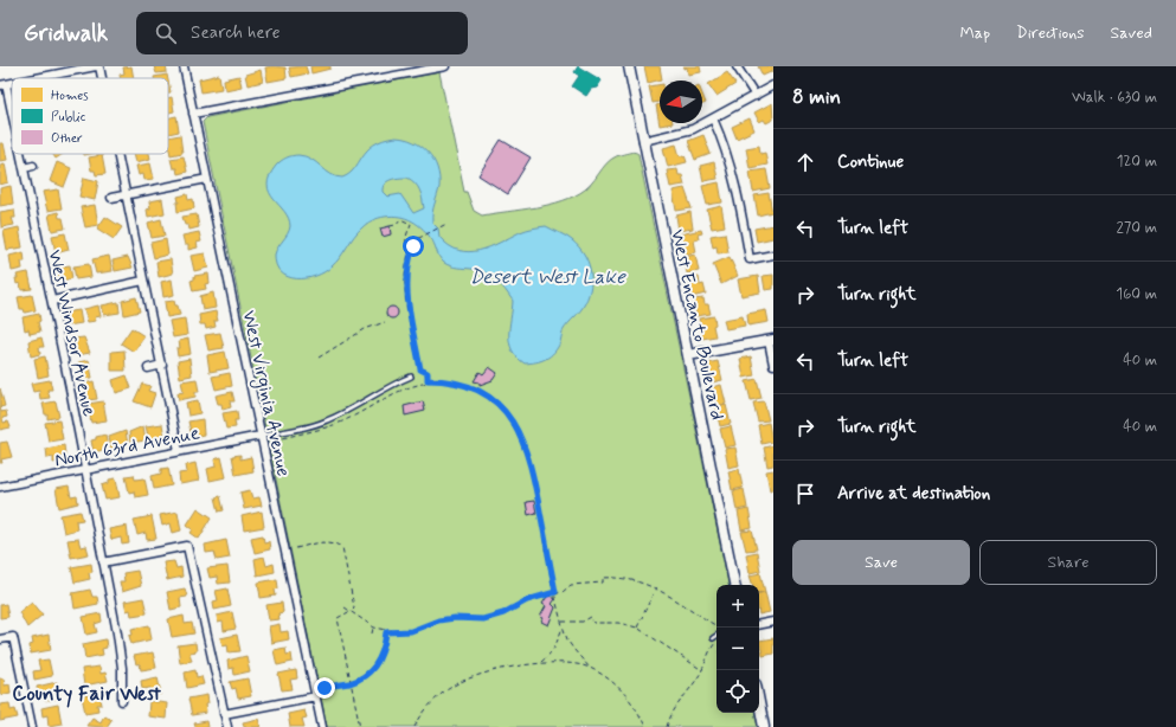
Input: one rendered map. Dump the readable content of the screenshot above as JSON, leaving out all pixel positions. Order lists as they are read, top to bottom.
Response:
{
  "streets": {
    "street": [
      "West Encanto Boulevard",
      "West Windsor Avenue",
      "West Virginia Avenue",
      "North 63rd Avenue"
    ]
  },
  "crossings": [
    ["West Windsor Avenue", "North 63rd Avenue"],
    ["West Virginia Avenue", "North 63rd Avenue"]
  ],
  "districts": ["County Fair West"],
  "water": ["Desert West Lake"],
  "legend": ["Homes", "Public", "Other"],
  "north": "left",
  "page": {
    "header": "Gridwalk",
    "search": "Search here",
    "nav": ["Map", "Directions", "Saved"],
    "heading": ["8 min", "Walk · 630 m"],
    "list": [
      ["Continue", "120 m"],
      ["Turn left", "270 m"],
      ["Turn right", "160 m"],
      ["Turn left", "40 m"],
      ["Turn right", "40 m"],
      "Arrive at destination"
    ],
    "buttons": ["Save", "Share"],
    "map_buttons": ["+", "−"]
  }
}
